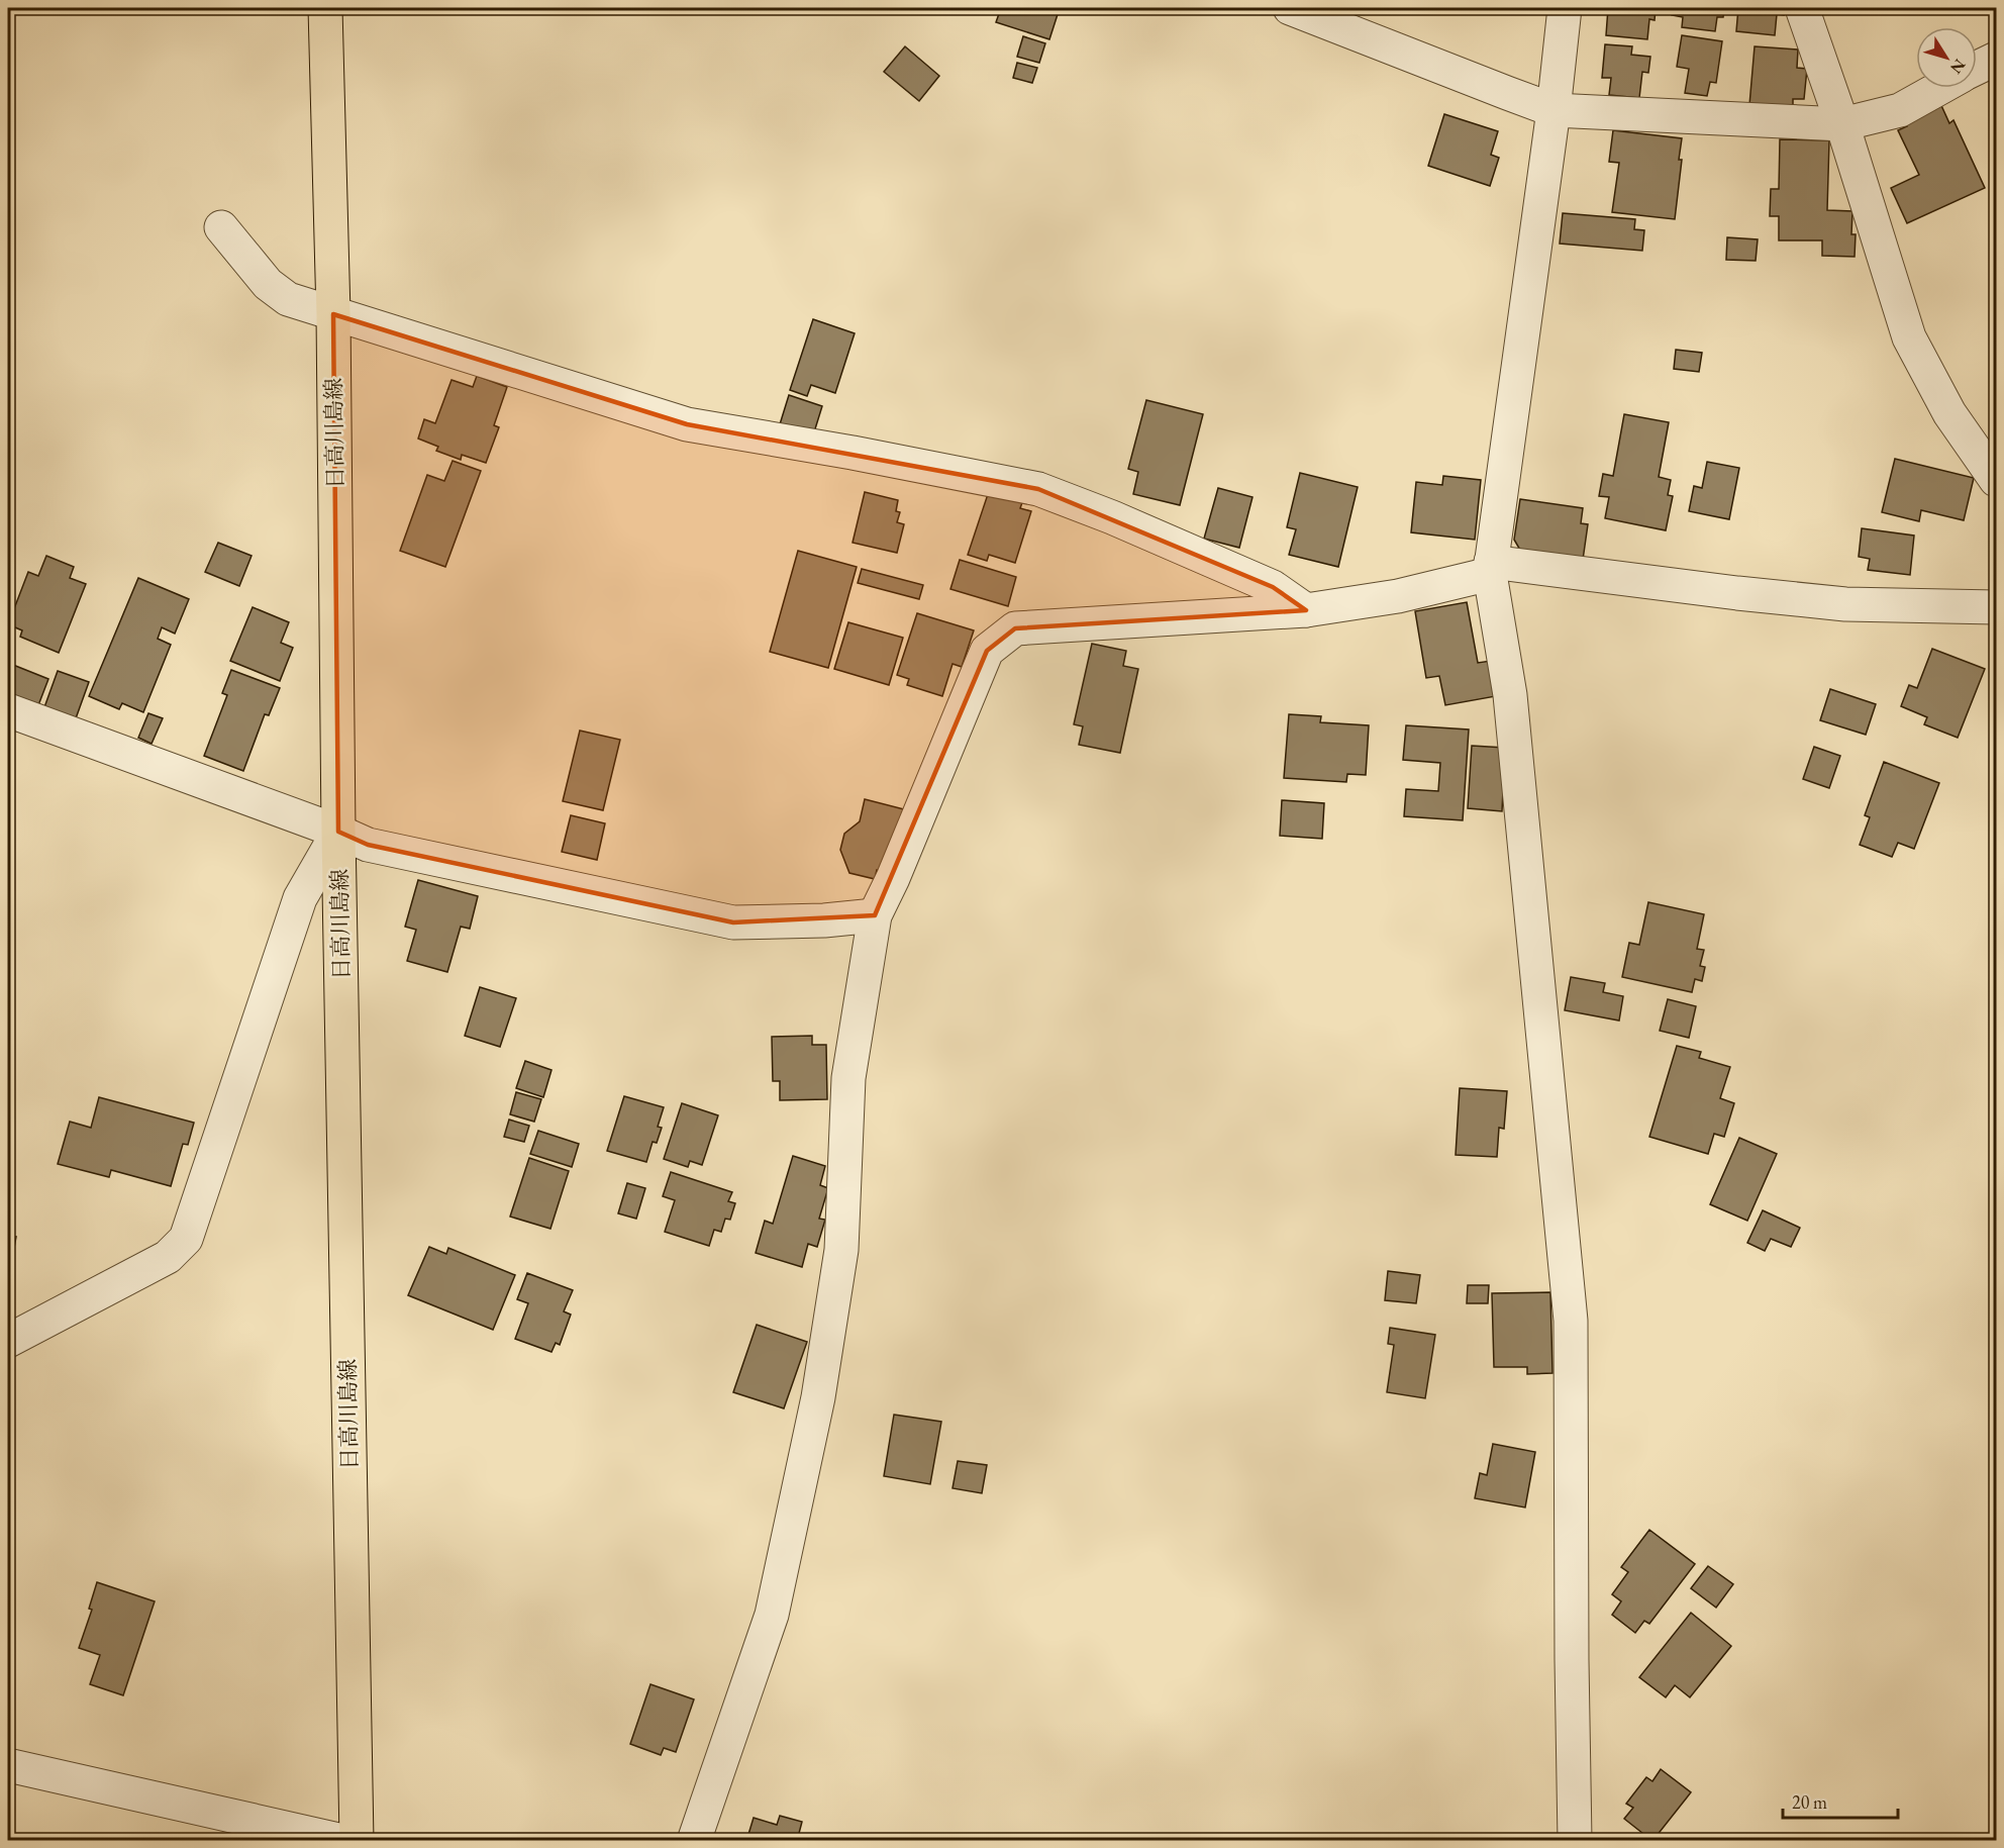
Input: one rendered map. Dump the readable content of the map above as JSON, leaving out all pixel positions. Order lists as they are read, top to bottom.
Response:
{
  "streets": {
    "main road": ["日高川島線"]
  },
  "scale_bar": "20 m",
  "north": "bottom right"
}
